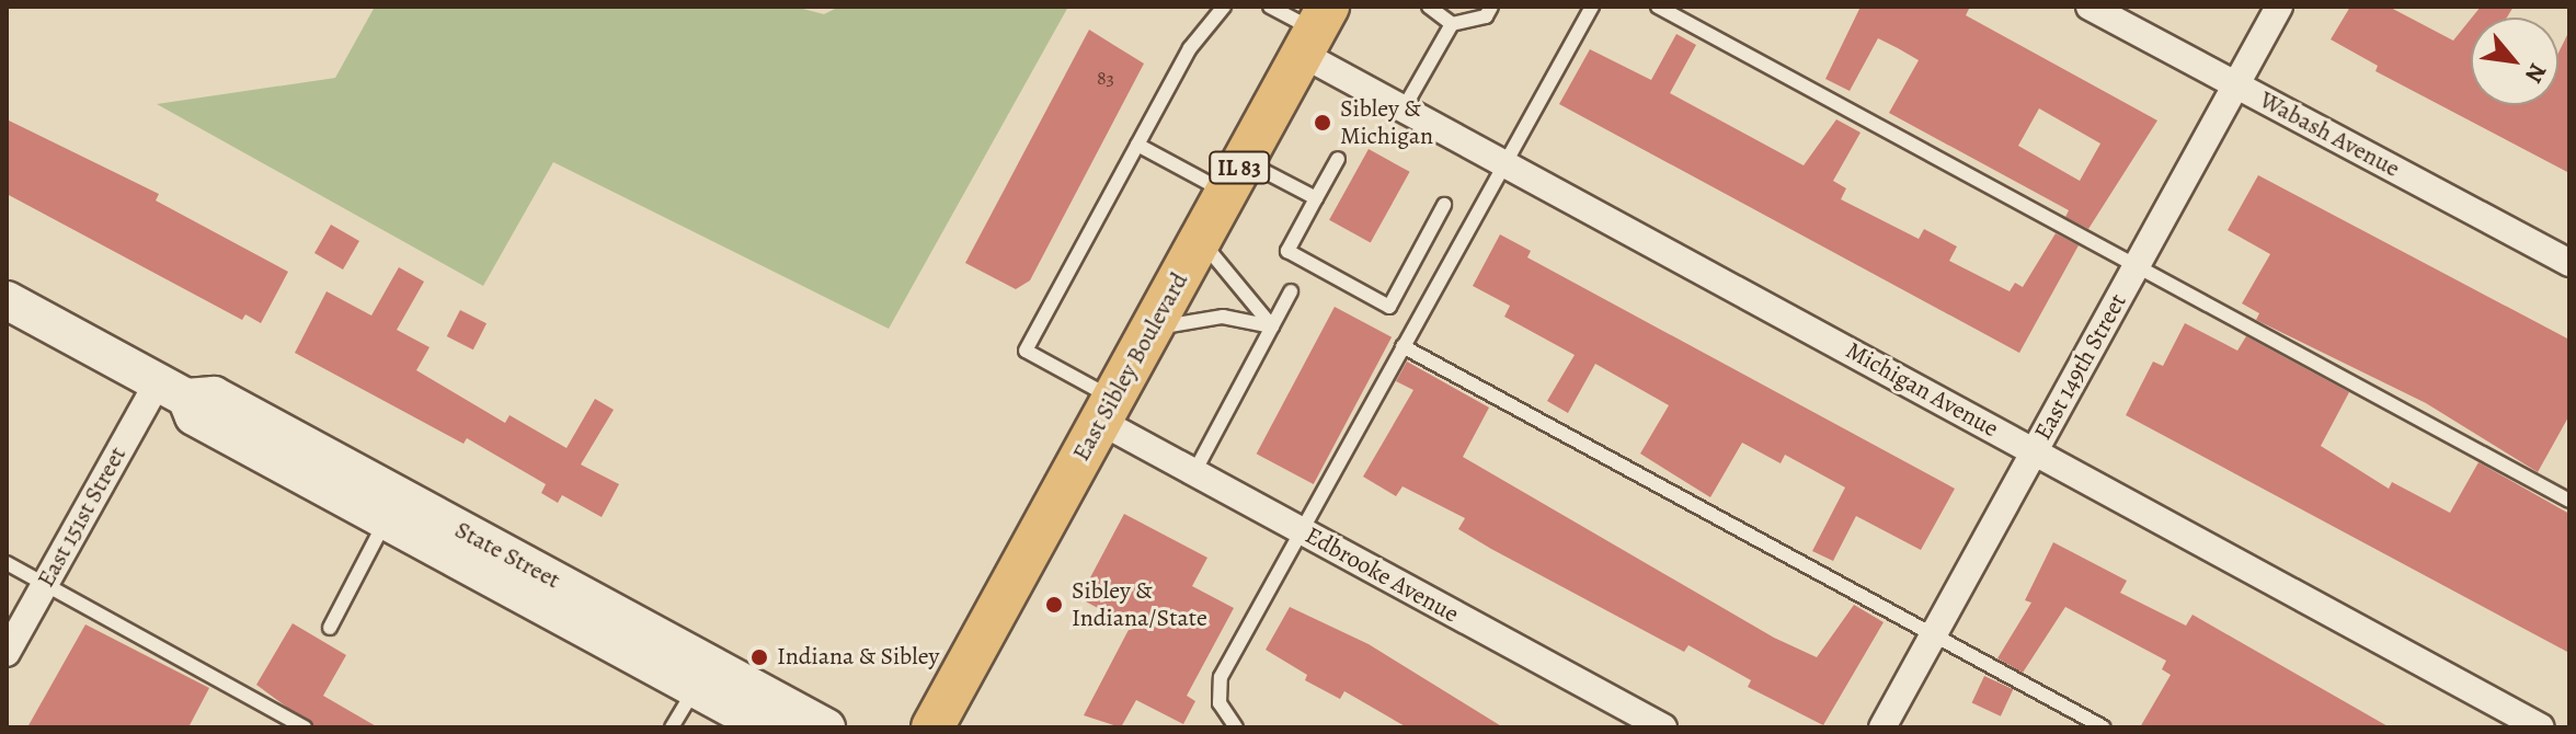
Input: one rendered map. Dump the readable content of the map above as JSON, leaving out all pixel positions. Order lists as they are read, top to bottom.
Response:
{
  "streets": {
    "main road": ["IL 83", "East Sibley Boulevard", "State Street"],
    "street": [
      "Wabash Avenue",
      "East 149th Street",
      "Michigan Avenue",
      "East 151st Street",
      "Edbrooke Avenue"
    ]
  },
  "crossings": [
    ["Wabash Avenue", "East 149th Street"],
    ["East Sibley Boulevard", "Michigan Avenue"],
    ["East Sibley Boulevard", "Edbrooke Avenue"],
    ["East 149th Street", "Michigan Avenue"],
    ["East 151st Street", "State Street"]
  ],
  "places": ["Sibley & Michigan", "Sibley & Indiana/State", "Indiana & Sibley"],
  "house_numbers": ["83"],
  "north": "bottom right"
}
